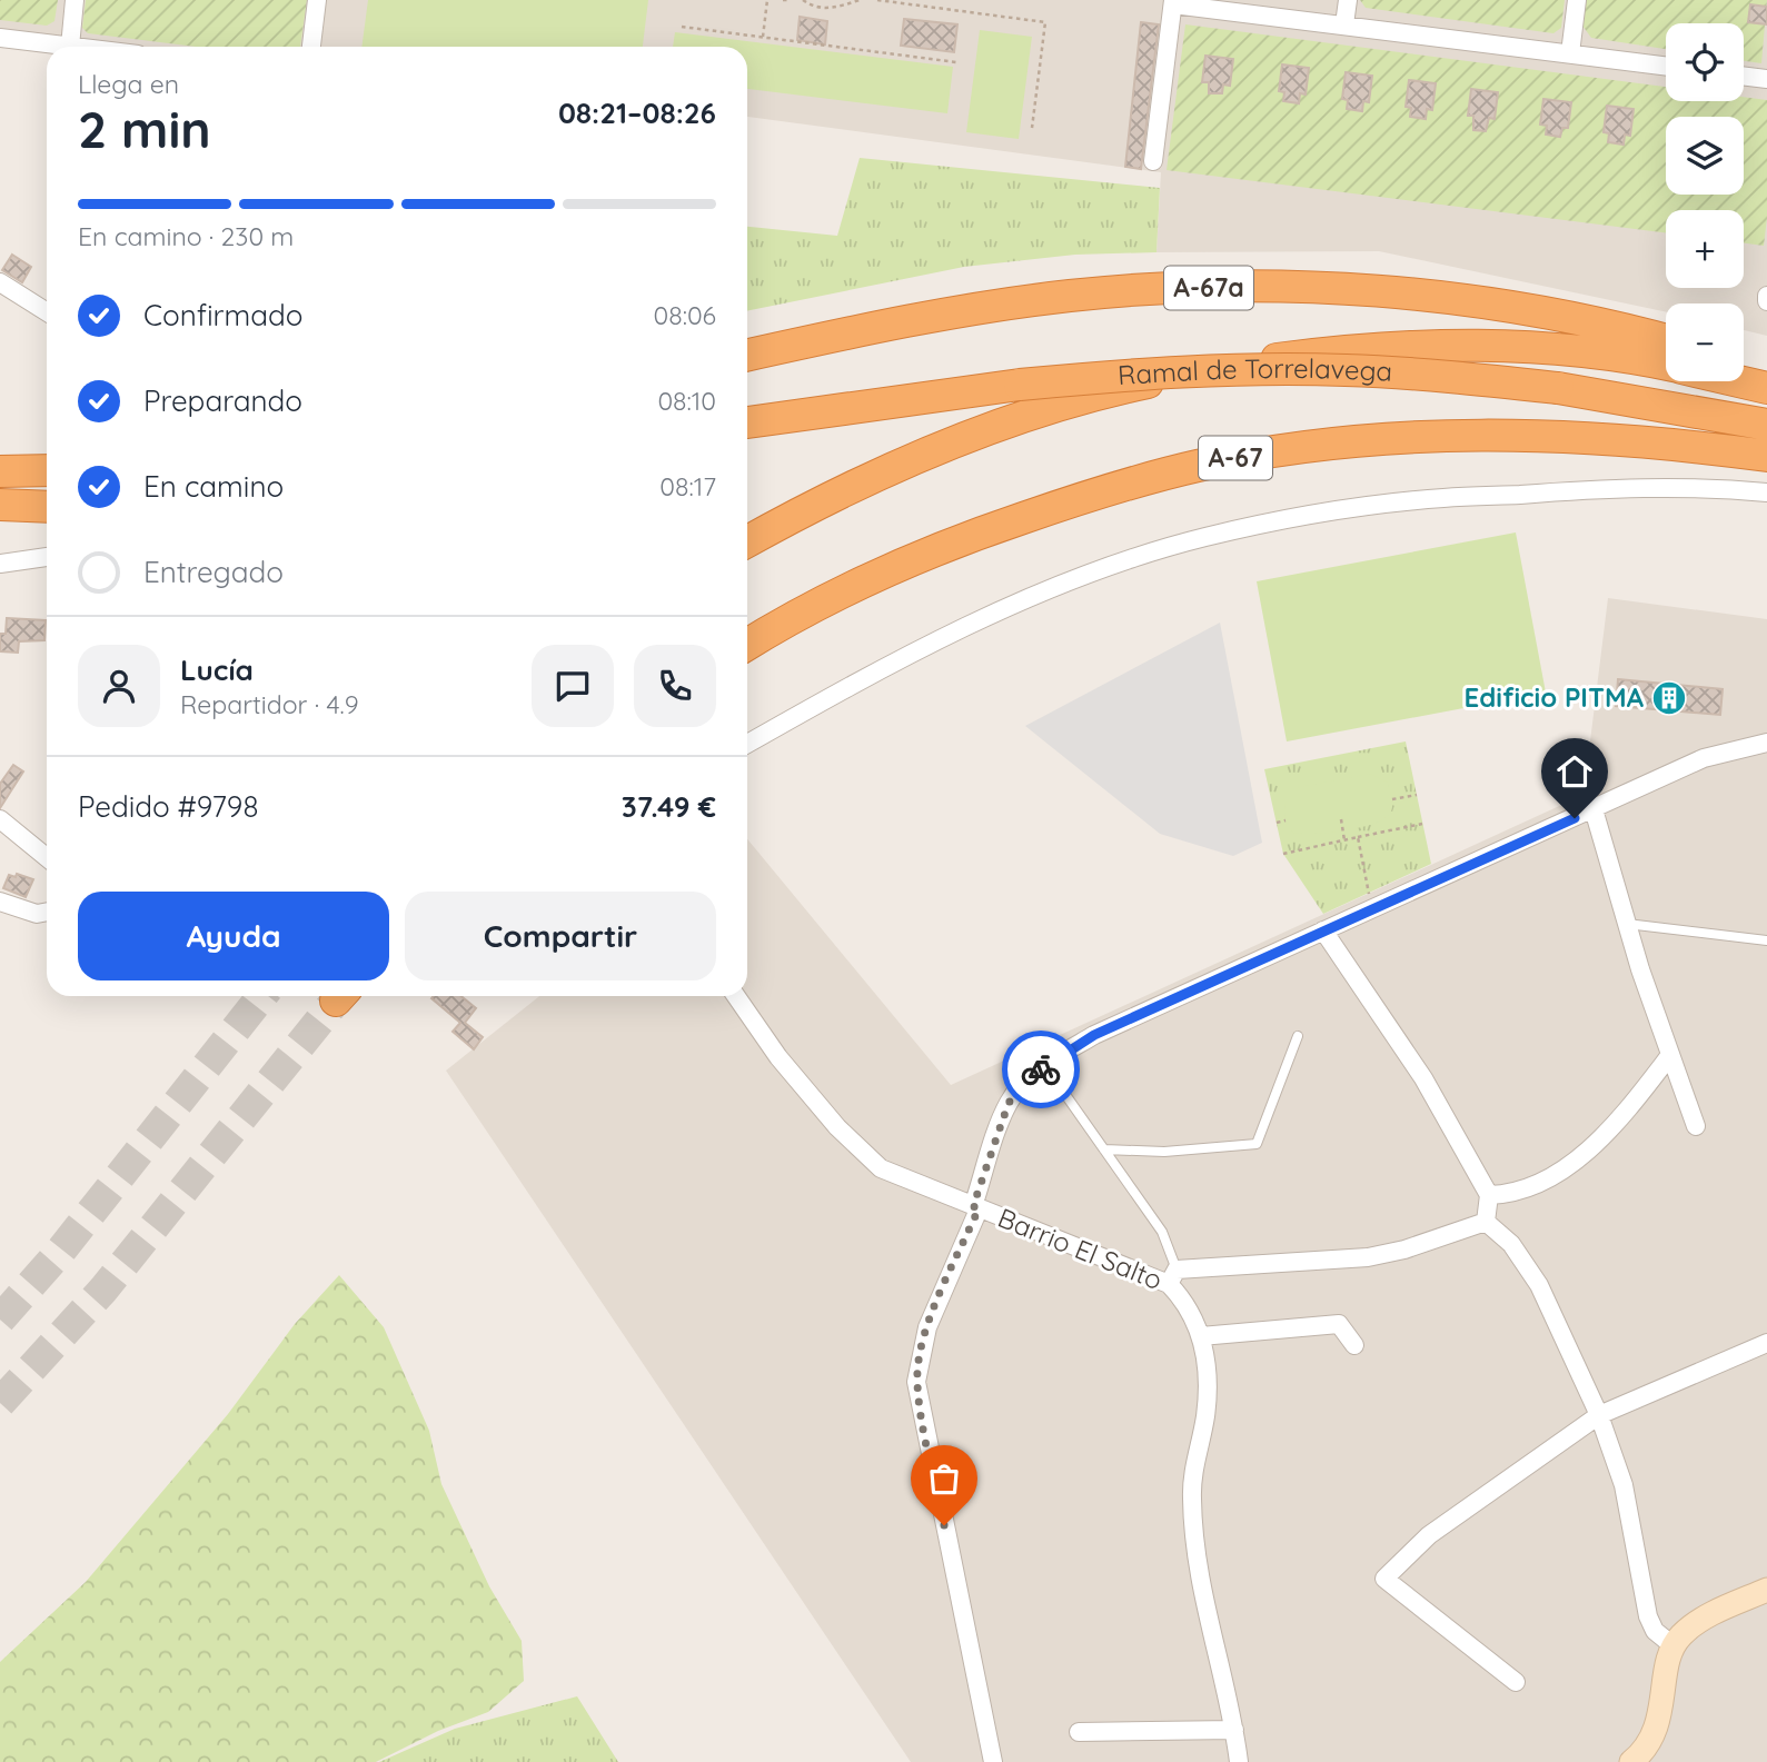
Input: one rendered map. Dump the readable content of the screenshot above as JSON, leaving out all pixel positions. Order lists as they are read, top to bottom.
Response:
{
  "streets": {
    "highway": ["A-67a", "Ramal de Torrelavega", "A-67"],
    "street": ["Barrio El Salto"]
  },
  "places": {
    "building": ["Edificio PITMA"]
  },
  "page": {
    "map_buttons": ["+", "−"],
    "heading": ["2 min", "Llega en", "08:21–08:26"],
    "panel": [
      "Lucía",
      "Repartidor · 4.9",
      "Pedido #9798",
      "37.49 €"
    ],
    "bar": "En camino · 230 m",
    "list": [
      ["Confirmado", "08:06"],
      ["Preparando", "08:10"],
      ["En camino", "08:17"],
      "Entregado"
    ],
    "buttons": ["Ayuda", "Compartir"]
  }
}
